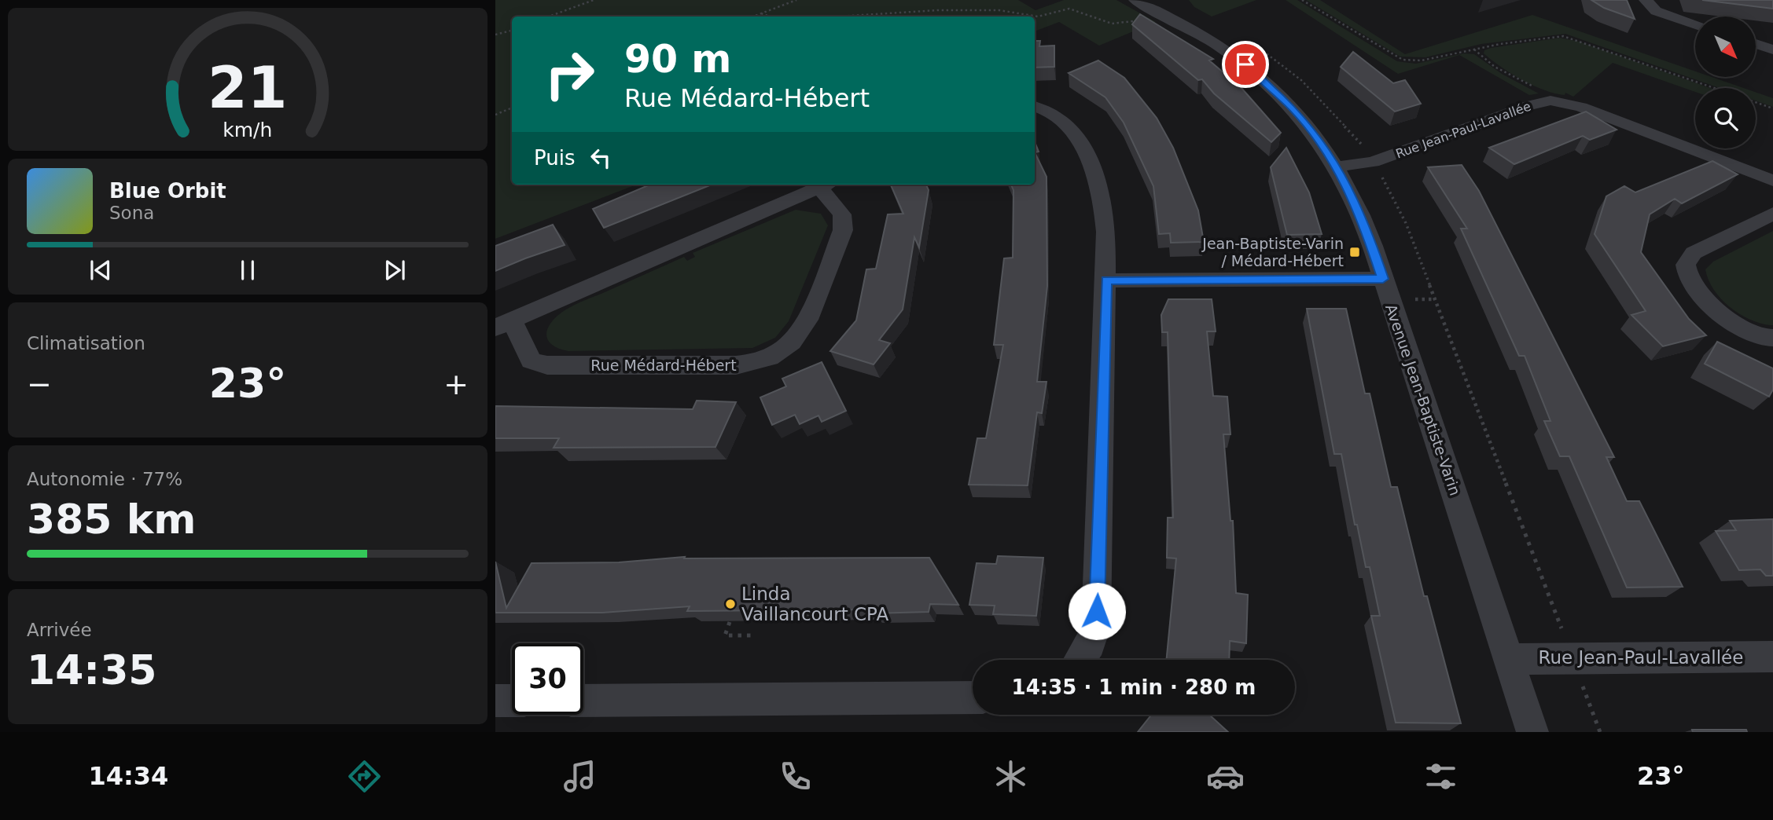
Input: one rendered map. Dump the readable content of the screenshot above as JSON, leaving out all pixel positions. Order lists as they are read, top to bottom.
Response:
{
  "streets": {
    "street": ["Rue Jean-Paul-Lavallée", "Rue Médard-Hébert", "Avenue Jean-Baptiste-Varin"]
  },
  "crossings": [
    ["Rue Jean-Paul-Lavallée", "Avenue Jean-Baptiste-Varin"]
  ],
  "places": {
    "transit": ["Jean-Baptiste-Varin / Médard-Hébert"],
    "other": ["Linda Vaillancourt CPA"]
  },
  "north": "bottom right",
  "page": {
    "turn": ["90 m", "Rue Médard-Hébert"],
    "then": "Puis",
    "song": ["Blue Orbit", "Sona"],
    "tile": [
      "Climatisation",
      ["Autonomie · 77%", "385 km"],
      ["Arrivée", "14:35"]
    ],
    "heat": ["−", "23°", "+"],
    "limit": "30",
    "trip": "14:35 · 1 min · 280 m",
    "tabs": ["14:34", "23°"],
    "gauge": ["21", "km/h"]
  }
}
